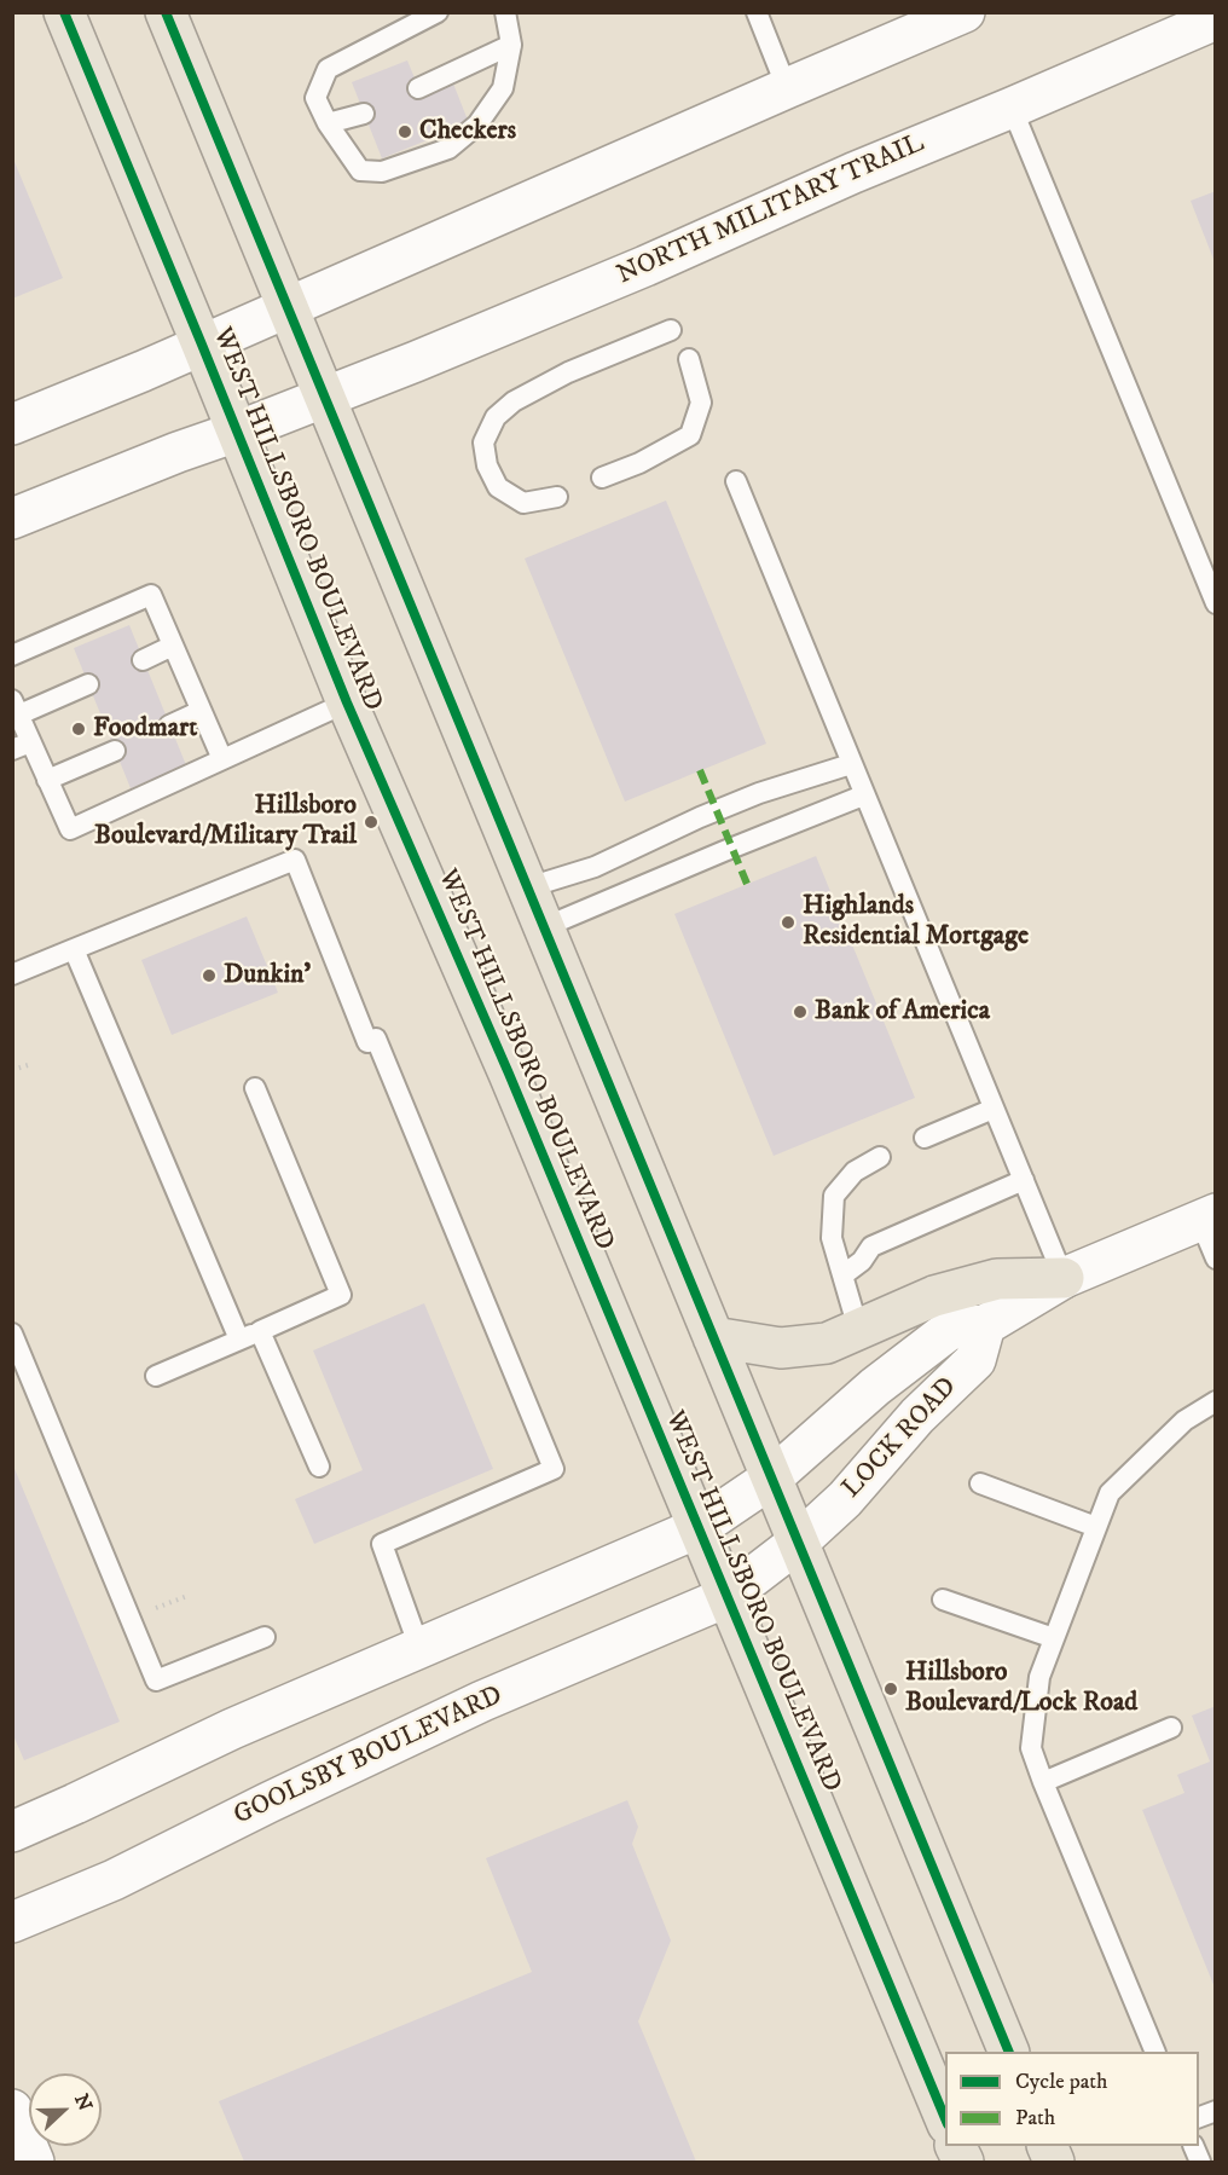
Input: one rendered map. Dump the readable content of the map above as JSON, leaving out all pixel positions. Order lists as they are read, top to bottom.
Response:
{
  "streets": {
    "main road": ["WEST HILLSBORO BOULEVARD"],
    "street": ["NORTH MILITARY TRAIL", "LOCK ROAD", "GOOLSBY BOULEVARD"]
  },
  "crossings": [
    ["NORTH MILITARY TRAIL", "WEST HILLSBORO BOULEVARD"],
    ["WEST HILLSBORO BOULEVARD", "LOCK ROAD"],
    ["WEST HILLSBORO BOULEVARD", "GOOLSBY BOULEVARD"],
    ["LOCK ROAD", "GOOLSBY BOULEVARD"]
  ],
  "places": [
    "Checkers",
    "Foodmart",
    "Hillsboro Boulevard/Military Trail",
    "Highlands Residential Mortgage",
    "Dunkin'",
    "Bank of America",
    "Hillsboro Boulevard/Lock Road"
  ],
  "legend": ["Cycle path", "Path"],
  "north": "right"
}
